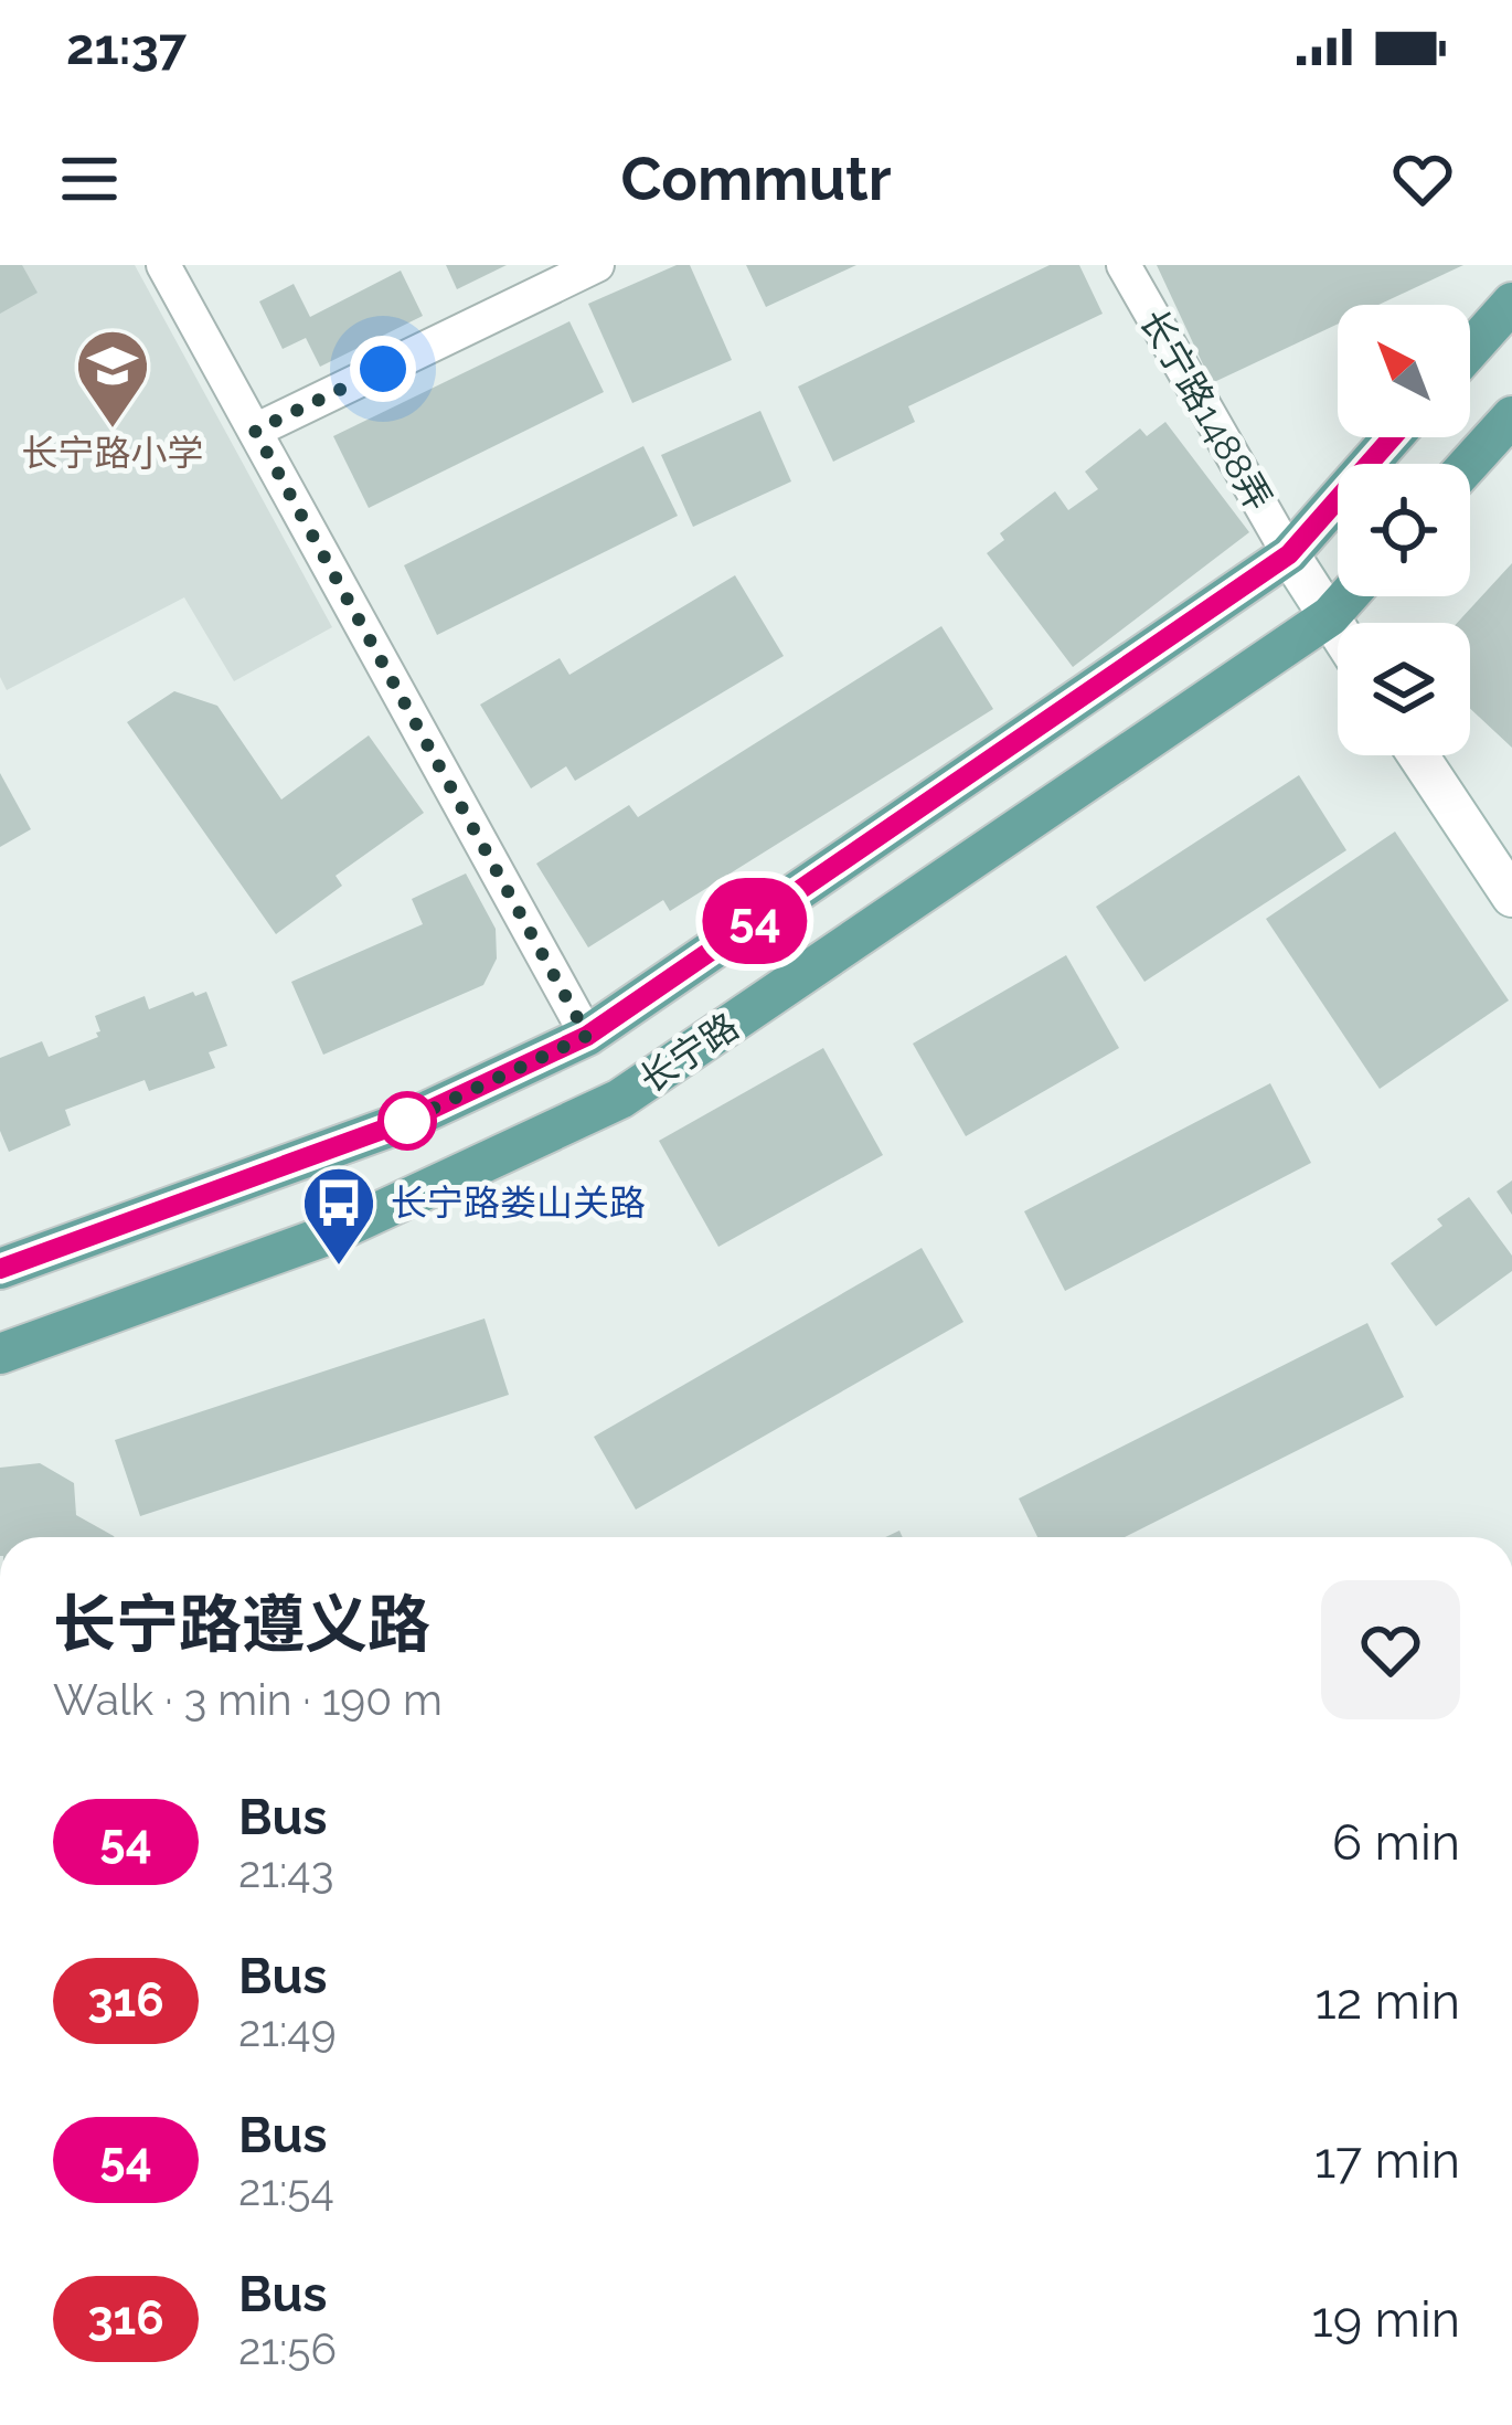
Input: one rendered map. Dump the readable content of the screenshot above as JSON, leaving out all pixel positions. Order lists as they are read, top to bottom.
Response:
{
  "streets": {
    "main road": ["长宁路"],
    "street": ["长宁路1488弄"]
  },
  "crossings": [
    ["长宁路1488弄", "长宁路"]
  ],
  "places": {
    "school or university": ["长宁路小学"],
    "bus stop": ["长宁路娄山关路"]
  },
  "lines": ["bus line 54"],
  "north": "top left",
  "page": {
    "status": "21:37",
    "header": "Commutr",
    "on_map": "54",
    "heading": ["长宁路遵义路", "Walk · 3 min · 190 m"],
    "list": [
      {
        "mark": "54",
        "name": "Bus",
        "note": "21:43",
        "value": "6 min"
      },
      {
        "mark": "316",
        "name": "Bus",
        "note": "21:49",
        "value": "12 min"
      },
      {
        "mark": "54",
        "name": "Bus",
        "note": "21:54",
        "value": "17 min"
      },
      {
        "mark": "316",
        "name": "Bus",
        "note": "21:56",
        "value": "19 min"
      }
    ]
  }
}
